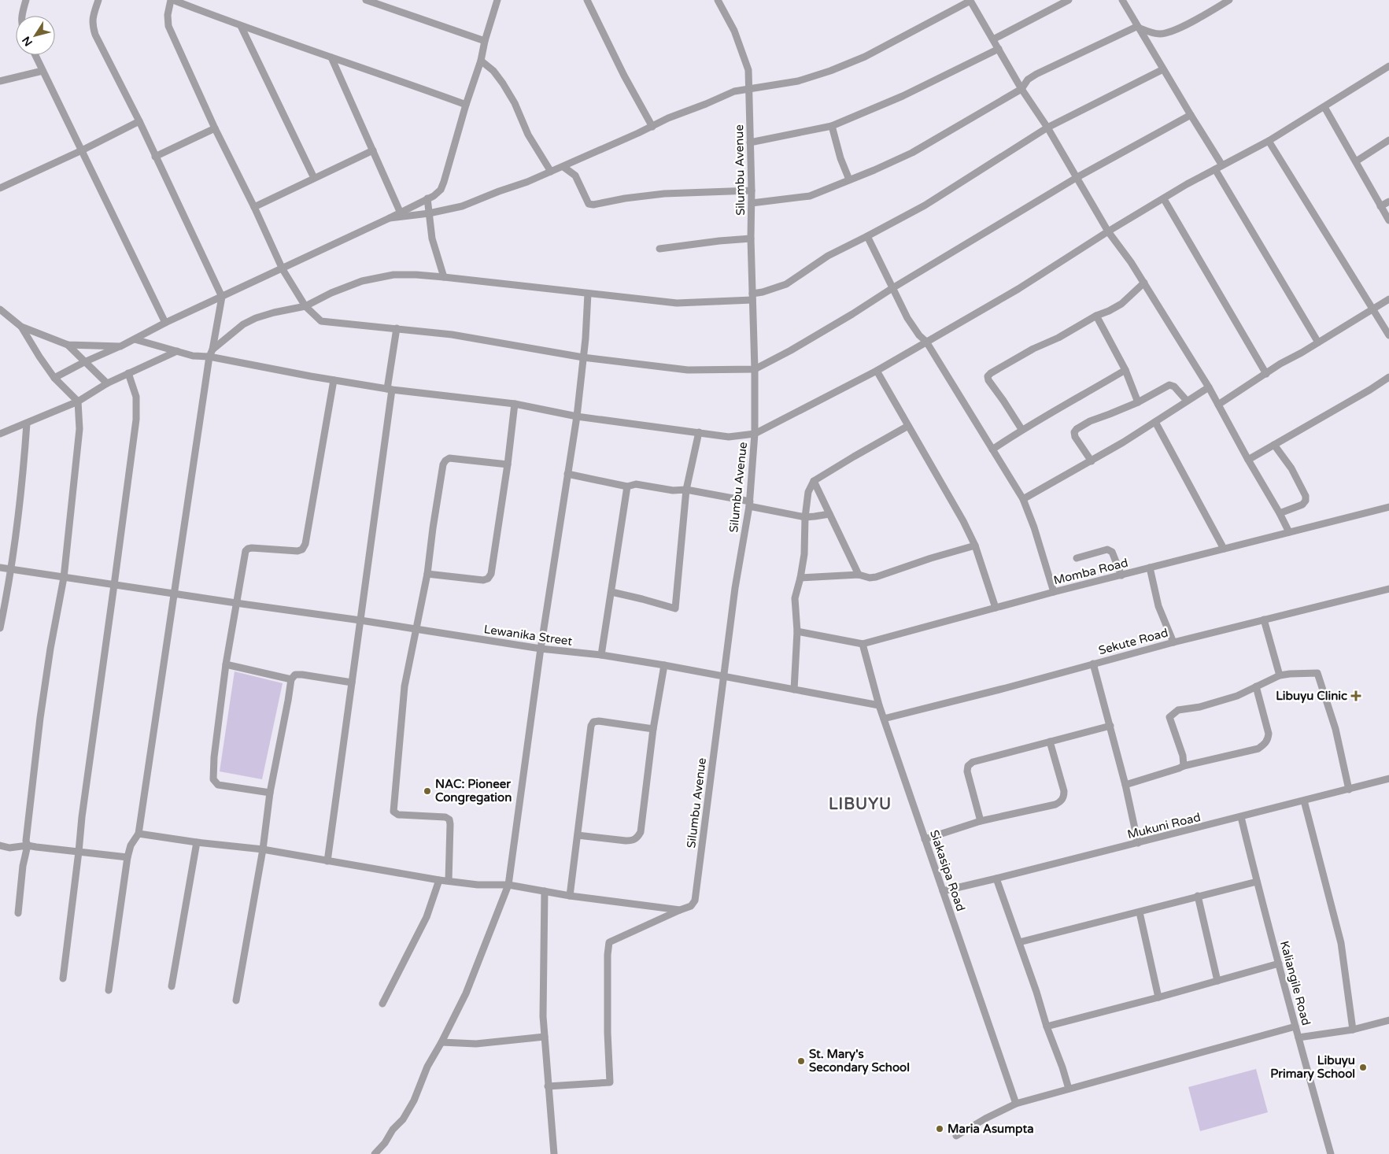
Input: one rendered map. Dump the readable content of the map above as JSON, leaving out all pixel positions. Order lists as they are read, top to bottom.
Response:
{
  "streets": {
    "street": [
      "Silumbu Avenue",
      "Momba Road",
      "Lewanika Street",
      "Sekute Road",
      "Mukuni Road",
      "Siakasipa Road",
      "Kaliangile Road"
    ]
  },
  "crossings": [
    ["Silumbu Avenue", "Lewanika Street"],
    ["Momba Road", "Siakasipa Road"],
    ["Lewanika Street", "Siakasipa Road"],
    ["Sekute Road", "Siakasipa Road"],
    ["Mukuni Road", "Siakasipa Road"],
    ["Mukuni Road", "Kaliangile Road"]
  ],
  "districts": ["LIBUYU"],
  "places": {
    "health": ["Libuyu Clinic"],
    "other": [
      "NAC: Pioneer Congregation",
      "St. Mary's Secondary School",
      "Libuyu Primary School",
      "Maria Asumpta"
    ]
  },
  "north": "bottom left"
}
